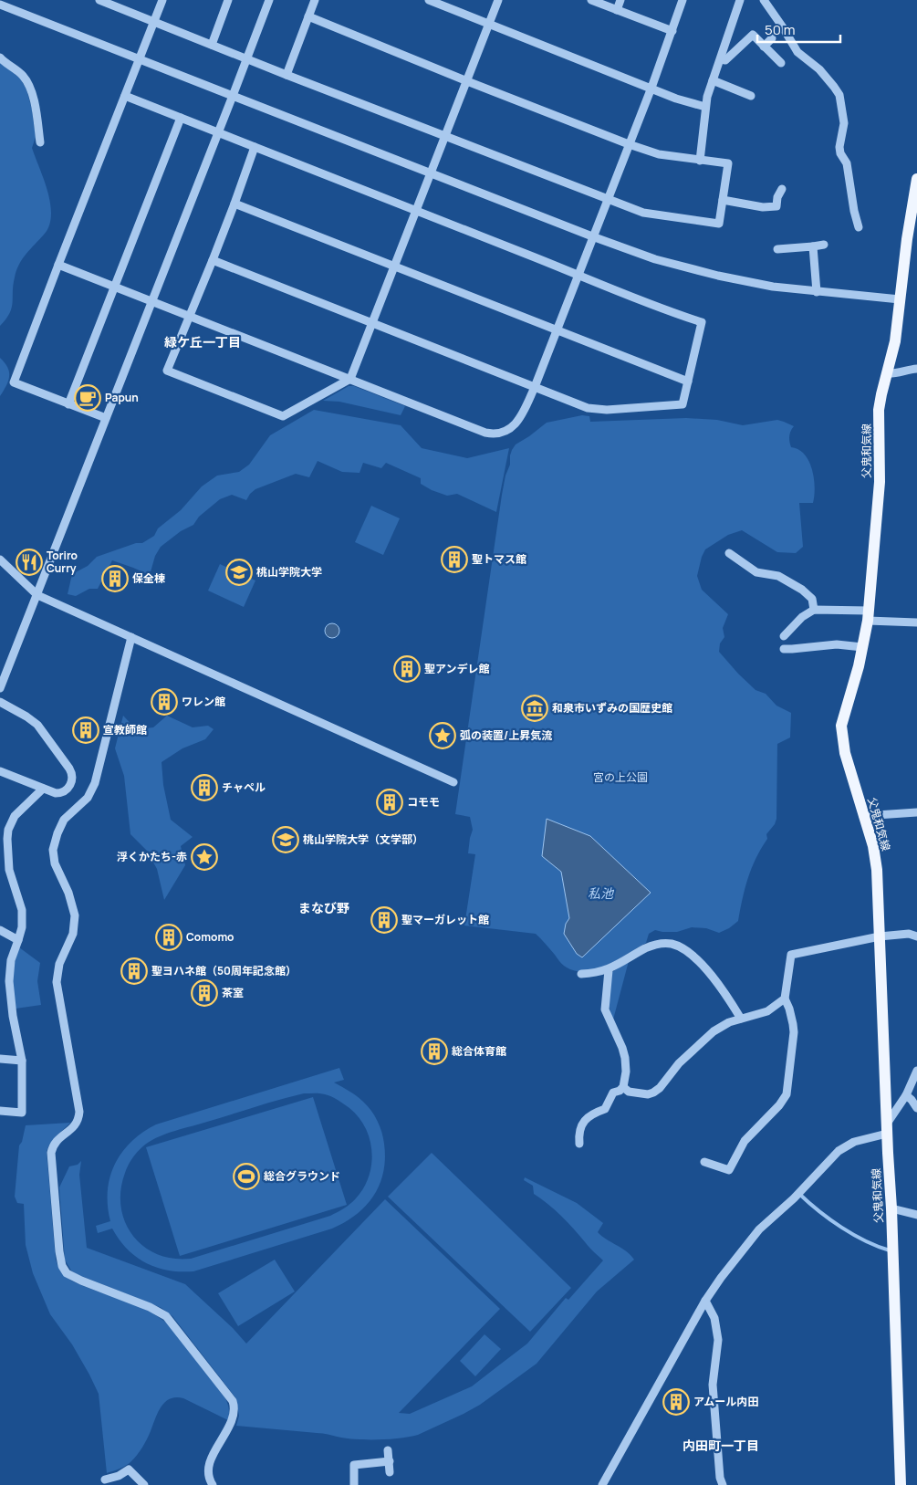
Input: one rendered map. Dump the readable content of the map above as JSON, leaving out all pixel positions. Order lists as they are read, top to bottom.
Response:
{
  "streets": {
    "main road": ["父鬼和気線"]
  },
  "districts": ["緑ケ丘一丁目", "まなび野", "内田町一丁目"],
  "water": ["私池"],
  "parks": ["宮の上公園"],
  "places": {
    "cafe": ["Papun"],
    "building": [
      "聖トマス館",
      "保全棟",
      "聖アンデレ館",
      "ワレン館",
      "宣教師館",
      "チャペル",
      "コモモ",
      "聖マーガレット館",
      "Comomo",
      "聖ヨハネ館（50周年記念館）",
      "茶室",
      "総合体育館",
      "アムール内田"
    ],
    "restaurant": ["Toriro Curry"],
    "school or university": ["桃山学院大学", "桃山学院大学（文学部）"],
    "museum": ["和泉市いずみの国歴史館"],
    "place": ["弧の装置/上昇気流", "浮くかたち-赤"],
    "sports": ["総合グラウンド"]
  },
  "scale_bar": "50 m"
}
